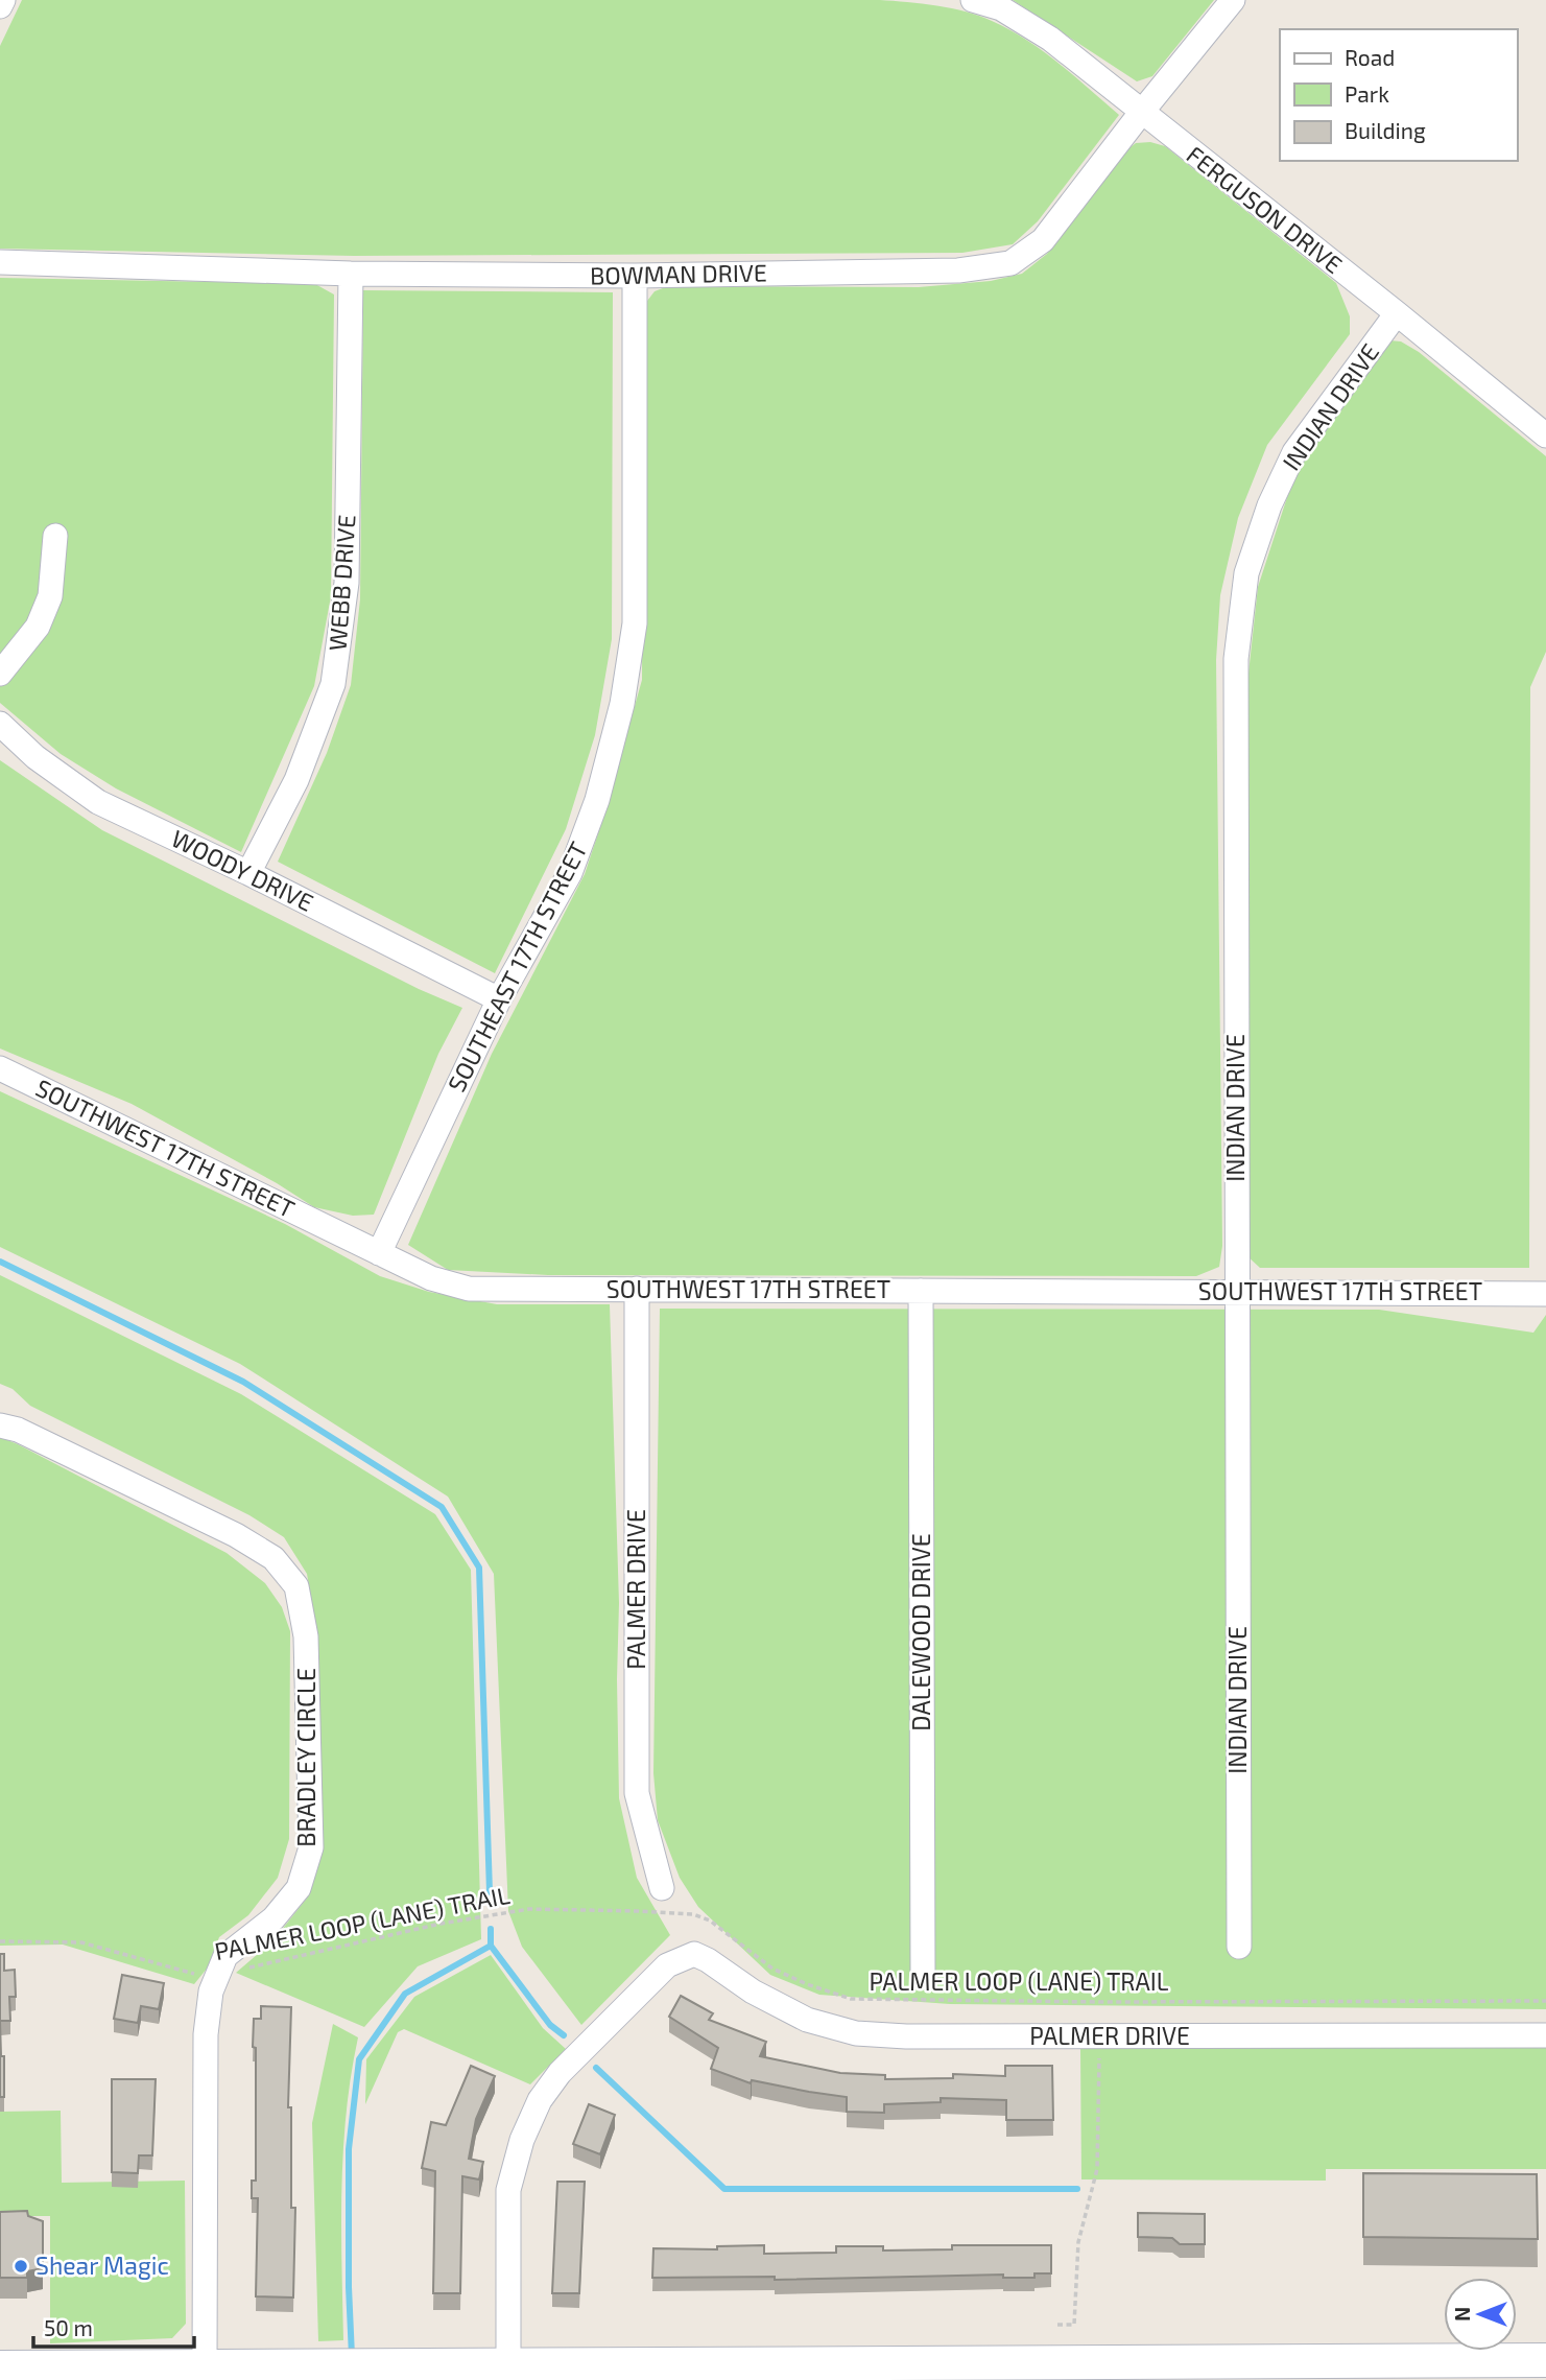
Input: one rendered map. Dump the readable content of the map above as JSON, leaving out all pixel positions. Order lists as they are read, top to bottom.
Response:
{
  "streets": {
    "street": [
      "FERGUSON DRIVE",
      "BOWMAN DRIVE",
      "INDIAN DRIVE",
      "WEBB DRIVE",
      "WOODY DRIVE",
      "SOUTHEAST 17TH STREET",
      "SOUTHWEST 17TH STREET",
      "PALMER DRIVE",
      "DALEWOOD DRIVE",
      "BRADLEY CIRCLE"
    ],
    "path": ["PALMER LOOP (LANE) TRAIL"]
  },
  "crossings": [
    ["FERGUSON DRIVE", "BOWMAN DRIVE"],
    ["FERGUSON DRIVE", "INDIAN DRIVE"],
    ["BOWMAN DRIVE", "WEBB DRIVE"],
    ["BOWMAN DRIVE", "SOUTHEAST 17TH STREET"],
    ["INDIAN DRIVE", "SOUTHWEST 17TH STREET"],
    ["WEBB DRIVE", "WOODY DRIVE"],
    ["WOODY DRIVE", "SOUTHEAST 17TH STREET"],
    ["SOUTHEAST 17TH STREET", "SOUTHWEST 17TH STREET"],
    ["SOUTHWEST 17TH STREET", "PALMER DRIVE"],
    ["SOUTHWEST 17TH STREET", "DALEWOOD DRIVE"],
    ["BRADLEY CIRCLE", "PALMER LOOP (LANE) TRAIL"]
  ],
  "places": ["Shear Magic"],
  "legend": ["Road", "Park", "Building"],
  "scale_bar": "50 m",
  "north": "left"
}
